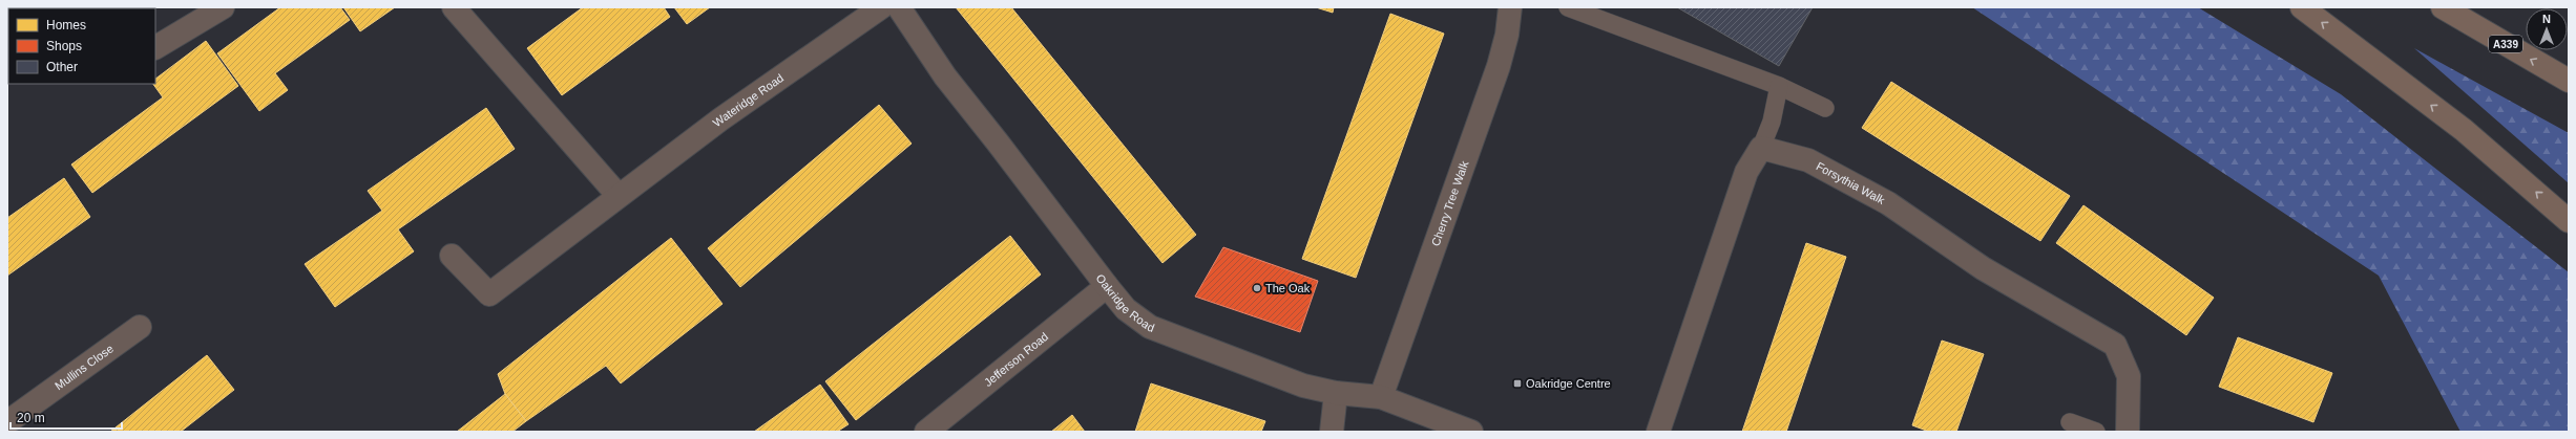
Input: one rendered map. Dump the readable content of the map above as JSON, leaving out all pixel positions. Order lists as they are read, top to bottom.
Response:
{
  "streets": {
    "highway": ["A339"],
    "street": [
      "Wateridge Road",
      "Forsythia Walk",
      "Cherry Tree Walk",
      "Oakridge Road",
      "Jefferson Road",
      "Mullins Close"
    ]
  },
  "crossings": [
    ["Cherry Tree Walk", "Oakridge Road"],
    ["Oakridge Road", "Jefferson Road"]
  ],
  "places": {
    "other": ["The Oak"],
    "transit": ["Oakridge Centre"]
  },
  "legend": ["Homes", "Shops", "Other"],
  "scale_bar": "20 m",
  "north": "top"
}
